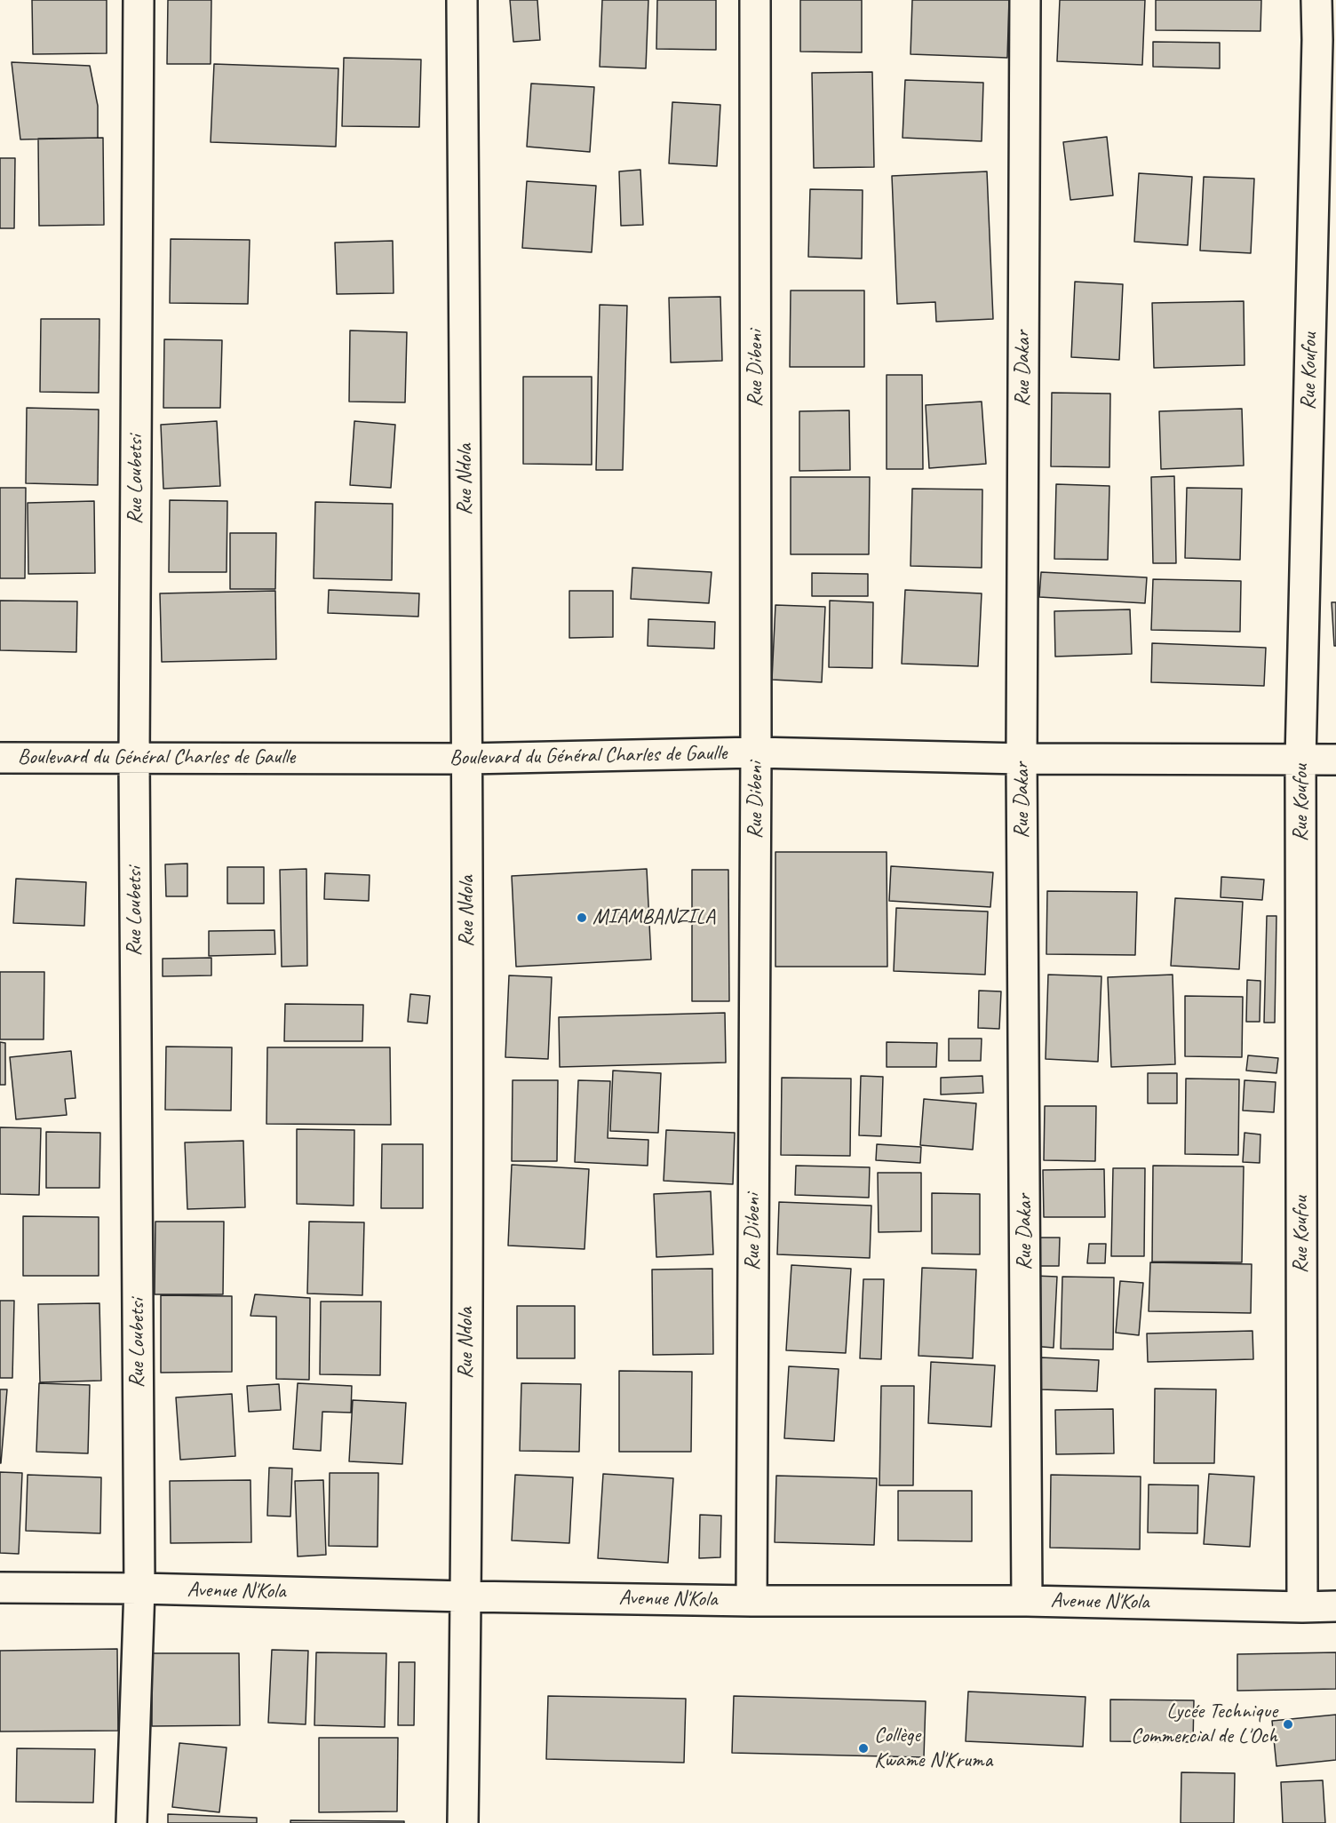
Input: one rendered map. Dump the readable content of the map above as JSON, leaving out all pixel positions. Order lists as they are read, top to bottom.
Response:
{
  "streets": {
    "street": [
      "Rue Dibeni",
      "Rue Dakar",
      "Rue Koufou",
      "Rue Loubetsi",
      "Rue Ndola",
      "Boulevard du Général Charles de Gaulle",
      "Avenue N'Kola"
    ]
  },
  "crossings": [
    ["Rue Dibeni", "Boulevard du Général Charles de Gaulle"],
    ["Rue Dibeni", "Avenue N'Kola"],
    ["Rue Dakar", "Boulevard du Général Charles de Gaulle"],
    ["Rue Dakar", "Avenue N'Kola"],
    ["Rue Koufou", "Boulevard du Général Charles de Gaulle"],
    ["Rue Koufou", "Avenue N'Kola"],
    ["Rue Loubetsi", "Boulevard du Général Charles de Gaulle"],
    ["Rue Loubetsi", "Avenue N'Kola"],
    ["Rue Ndola", "Boulevard du Général Charles de Gaulle"],
    ["Rue Ndola", "Avenue N'Kola"]
  ],
  "places": ["MIAMBANZILA", "Lycée Technique Commercial de L'Och", "Collège Kwame N'Kruma"]
}
